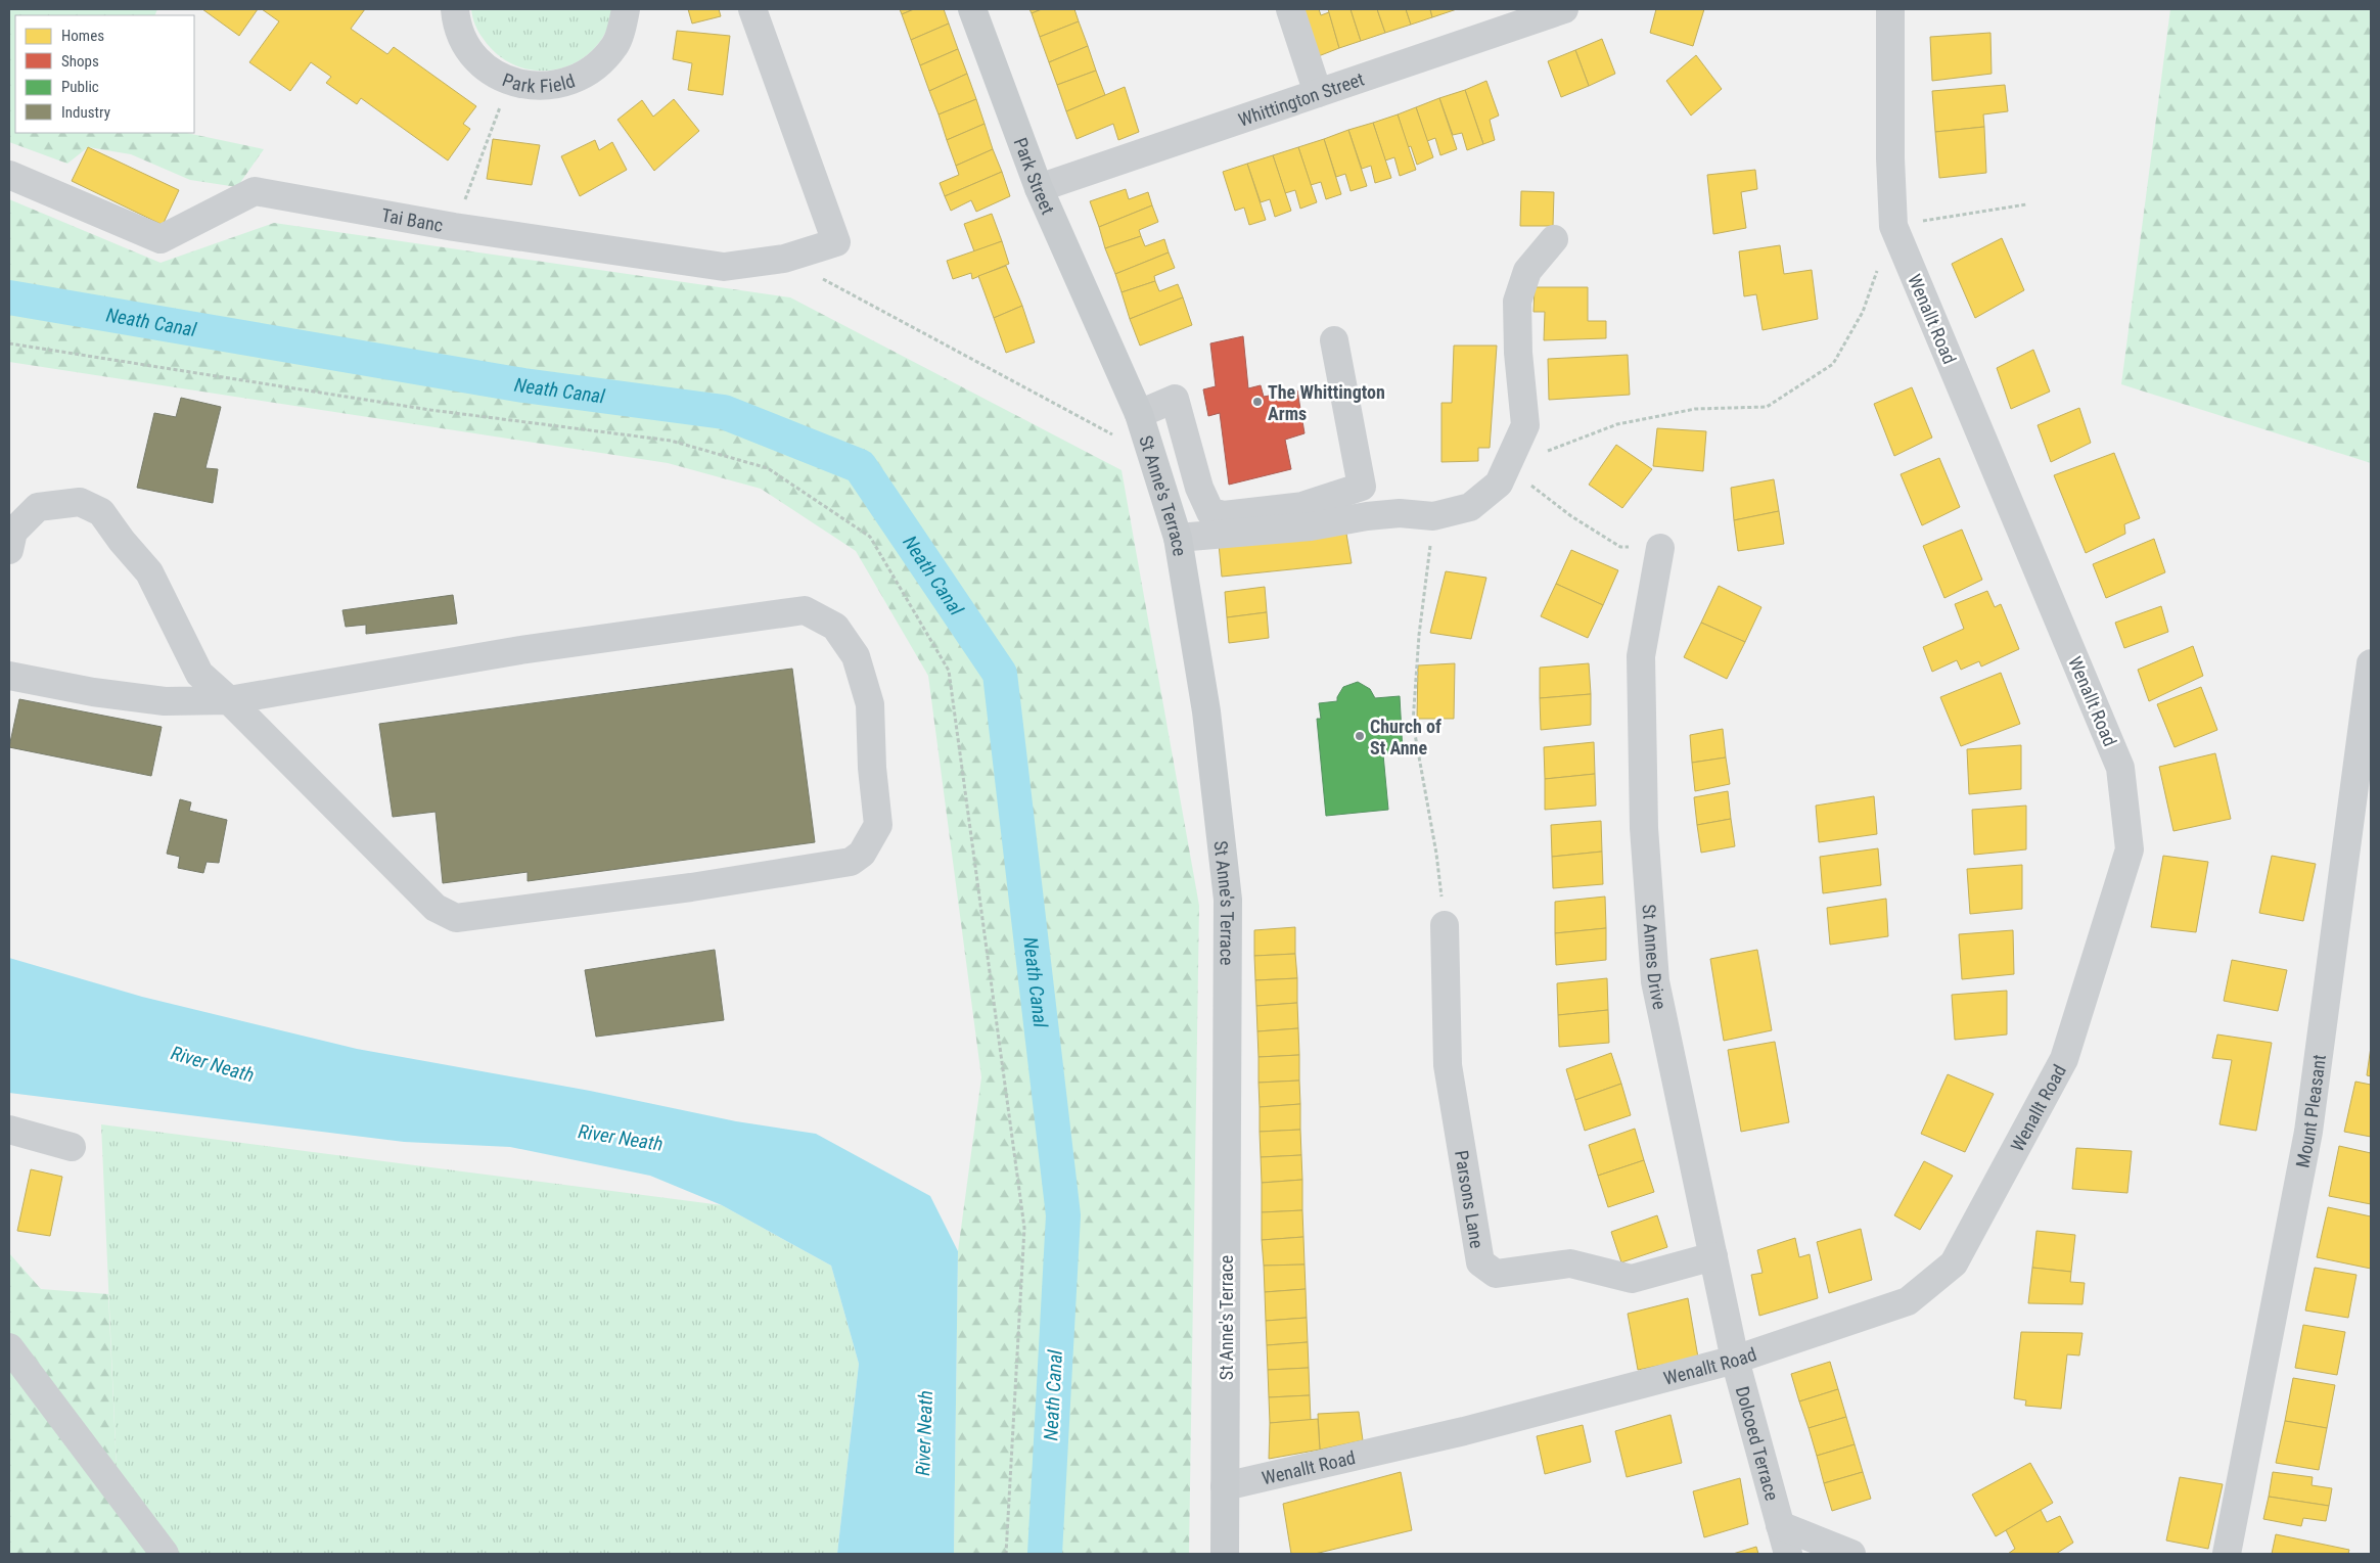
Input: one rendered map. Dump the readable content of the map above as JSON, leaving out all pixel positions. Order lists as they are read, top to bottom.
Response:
{
  "streets": {
    "main road": ["Park Street", "St Anne's Terrace"],
    "street": [
      "Park Field",
      "Whittington Street",
      "Tai Banc",
      "Wenallt Road",
      "St Annes Drive",
      "Mount Pleasant",
      "Parsons Lane",
      "Dolcoed Terrace"
    ]
  },
  "crossings": [
    ["Whittington Street", "Park Street"],
    ["Park Street", "St Anne's Terrace"],
    ["Wenallt Road", "St Anne's Terrace"],
    ["Wenallt Road", "St Annes Drive"],
    ["Wenallt Road", "Dolcoed Terrace"],
    ["St Annes Drive", "Parsons Lane"],
    ["St Annes Drive", "Dolcoed Terrace"]
  ],
  "water": ["Neath Canal", "River Neath"],
  "places": ["The Whittington Arms", "Church of St Anne"],
  "legend": [
    "Homes",
    "Shops",
    "Public",
    "Industry"
  ]
}
